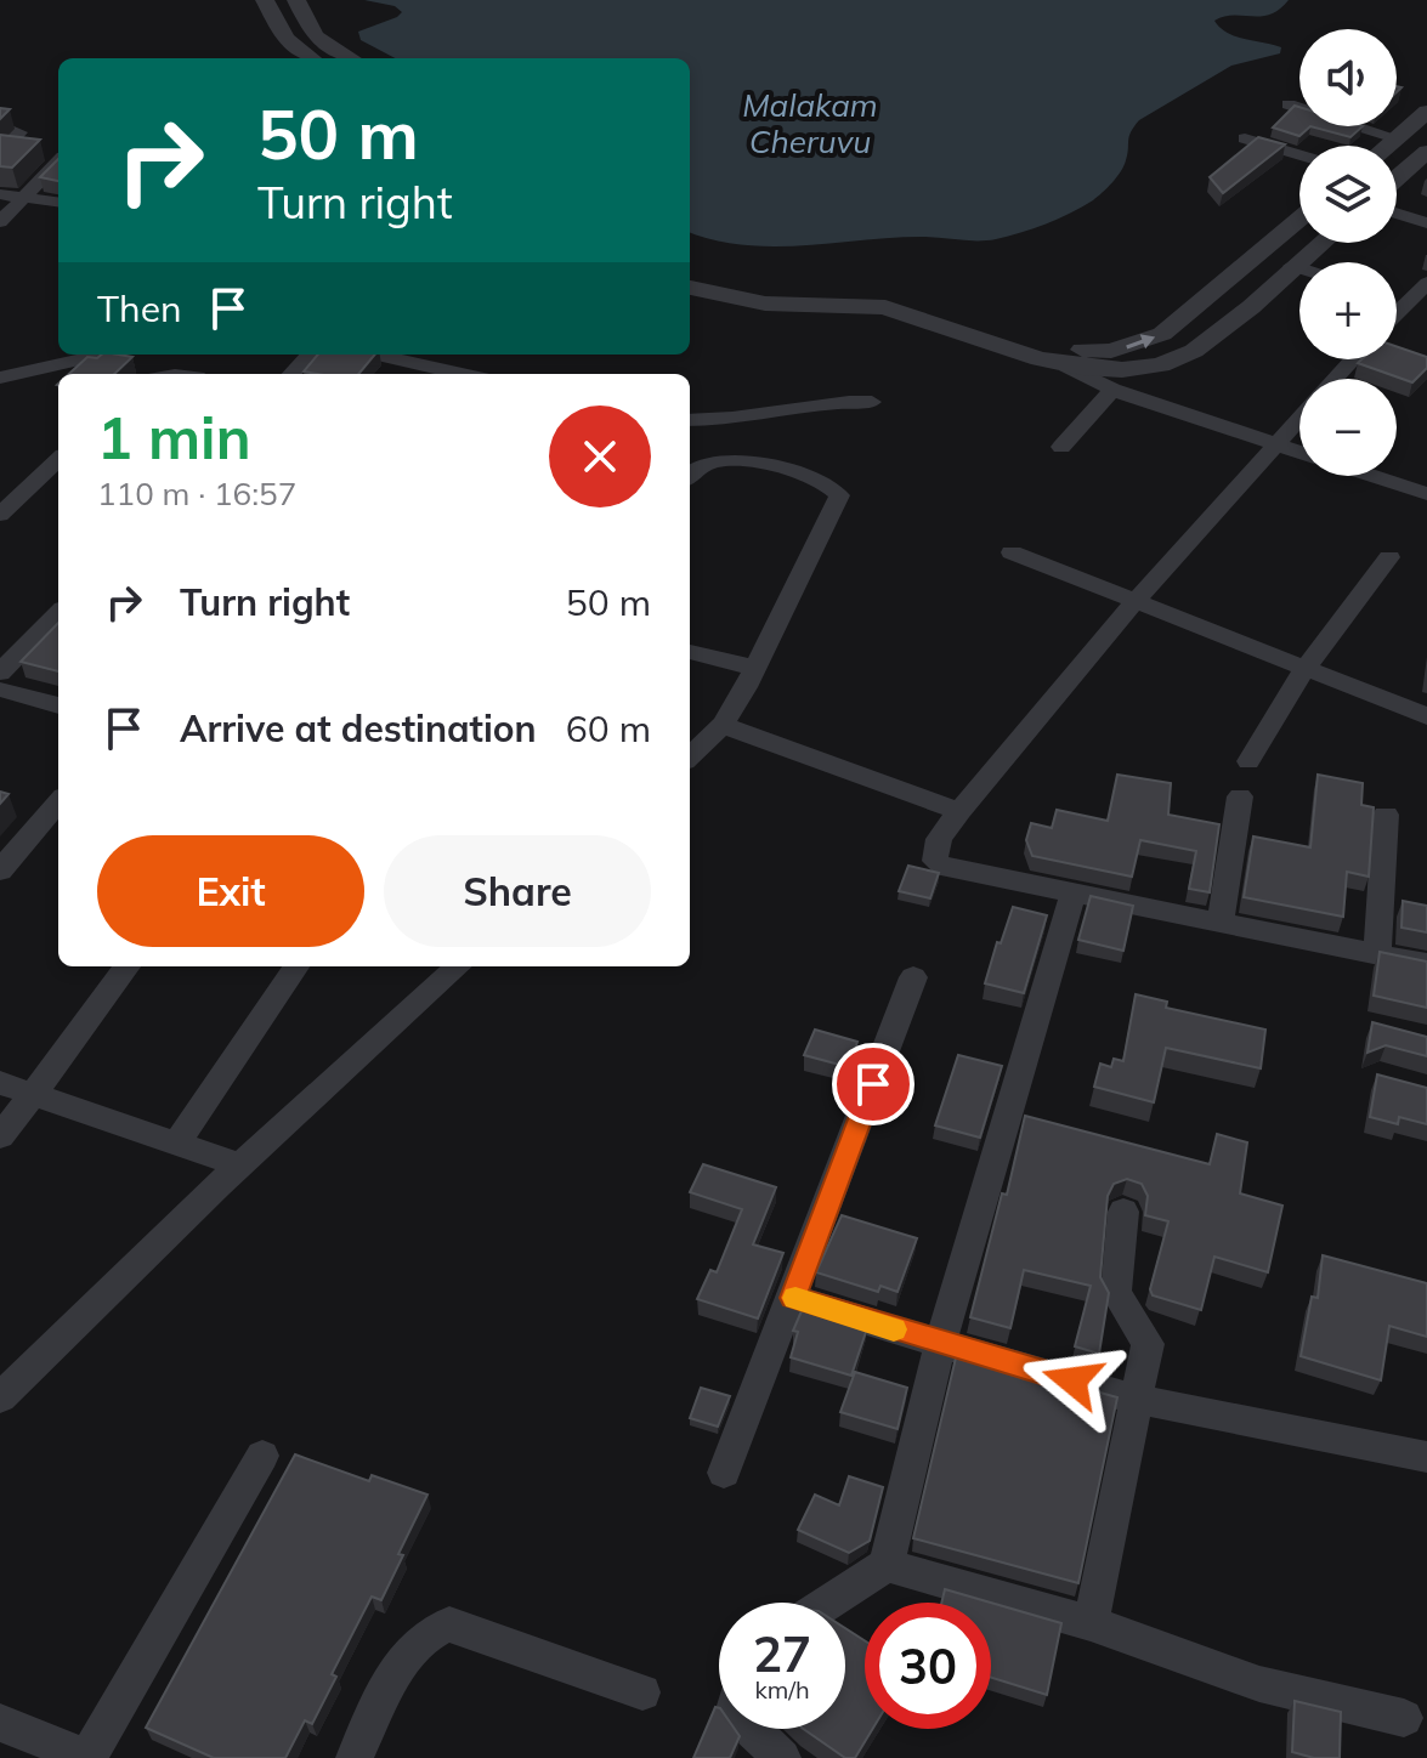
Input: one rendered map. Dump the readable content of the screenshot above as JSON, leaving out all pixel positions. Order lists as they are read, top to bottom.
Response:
{
  "water": ["Malakam Cheruvu"],
  "page": {
    "map_buttons": ["+", "−"],
    "turn": ["50 m", "Turn right"],
    "then": "Then",
    "heading": ["1 min", "110 m · 16:57"],
    "list": [
      {
        "name": "Turn right",
        "value": "50 m"
      },
      {
        "name": "Arrive at destination",
        "value": "60 m"
      }
    ],
    "buttons": ["Exit", "Share"],
    "speed": "27 km/h",
    "limit": "30"
  }
}
